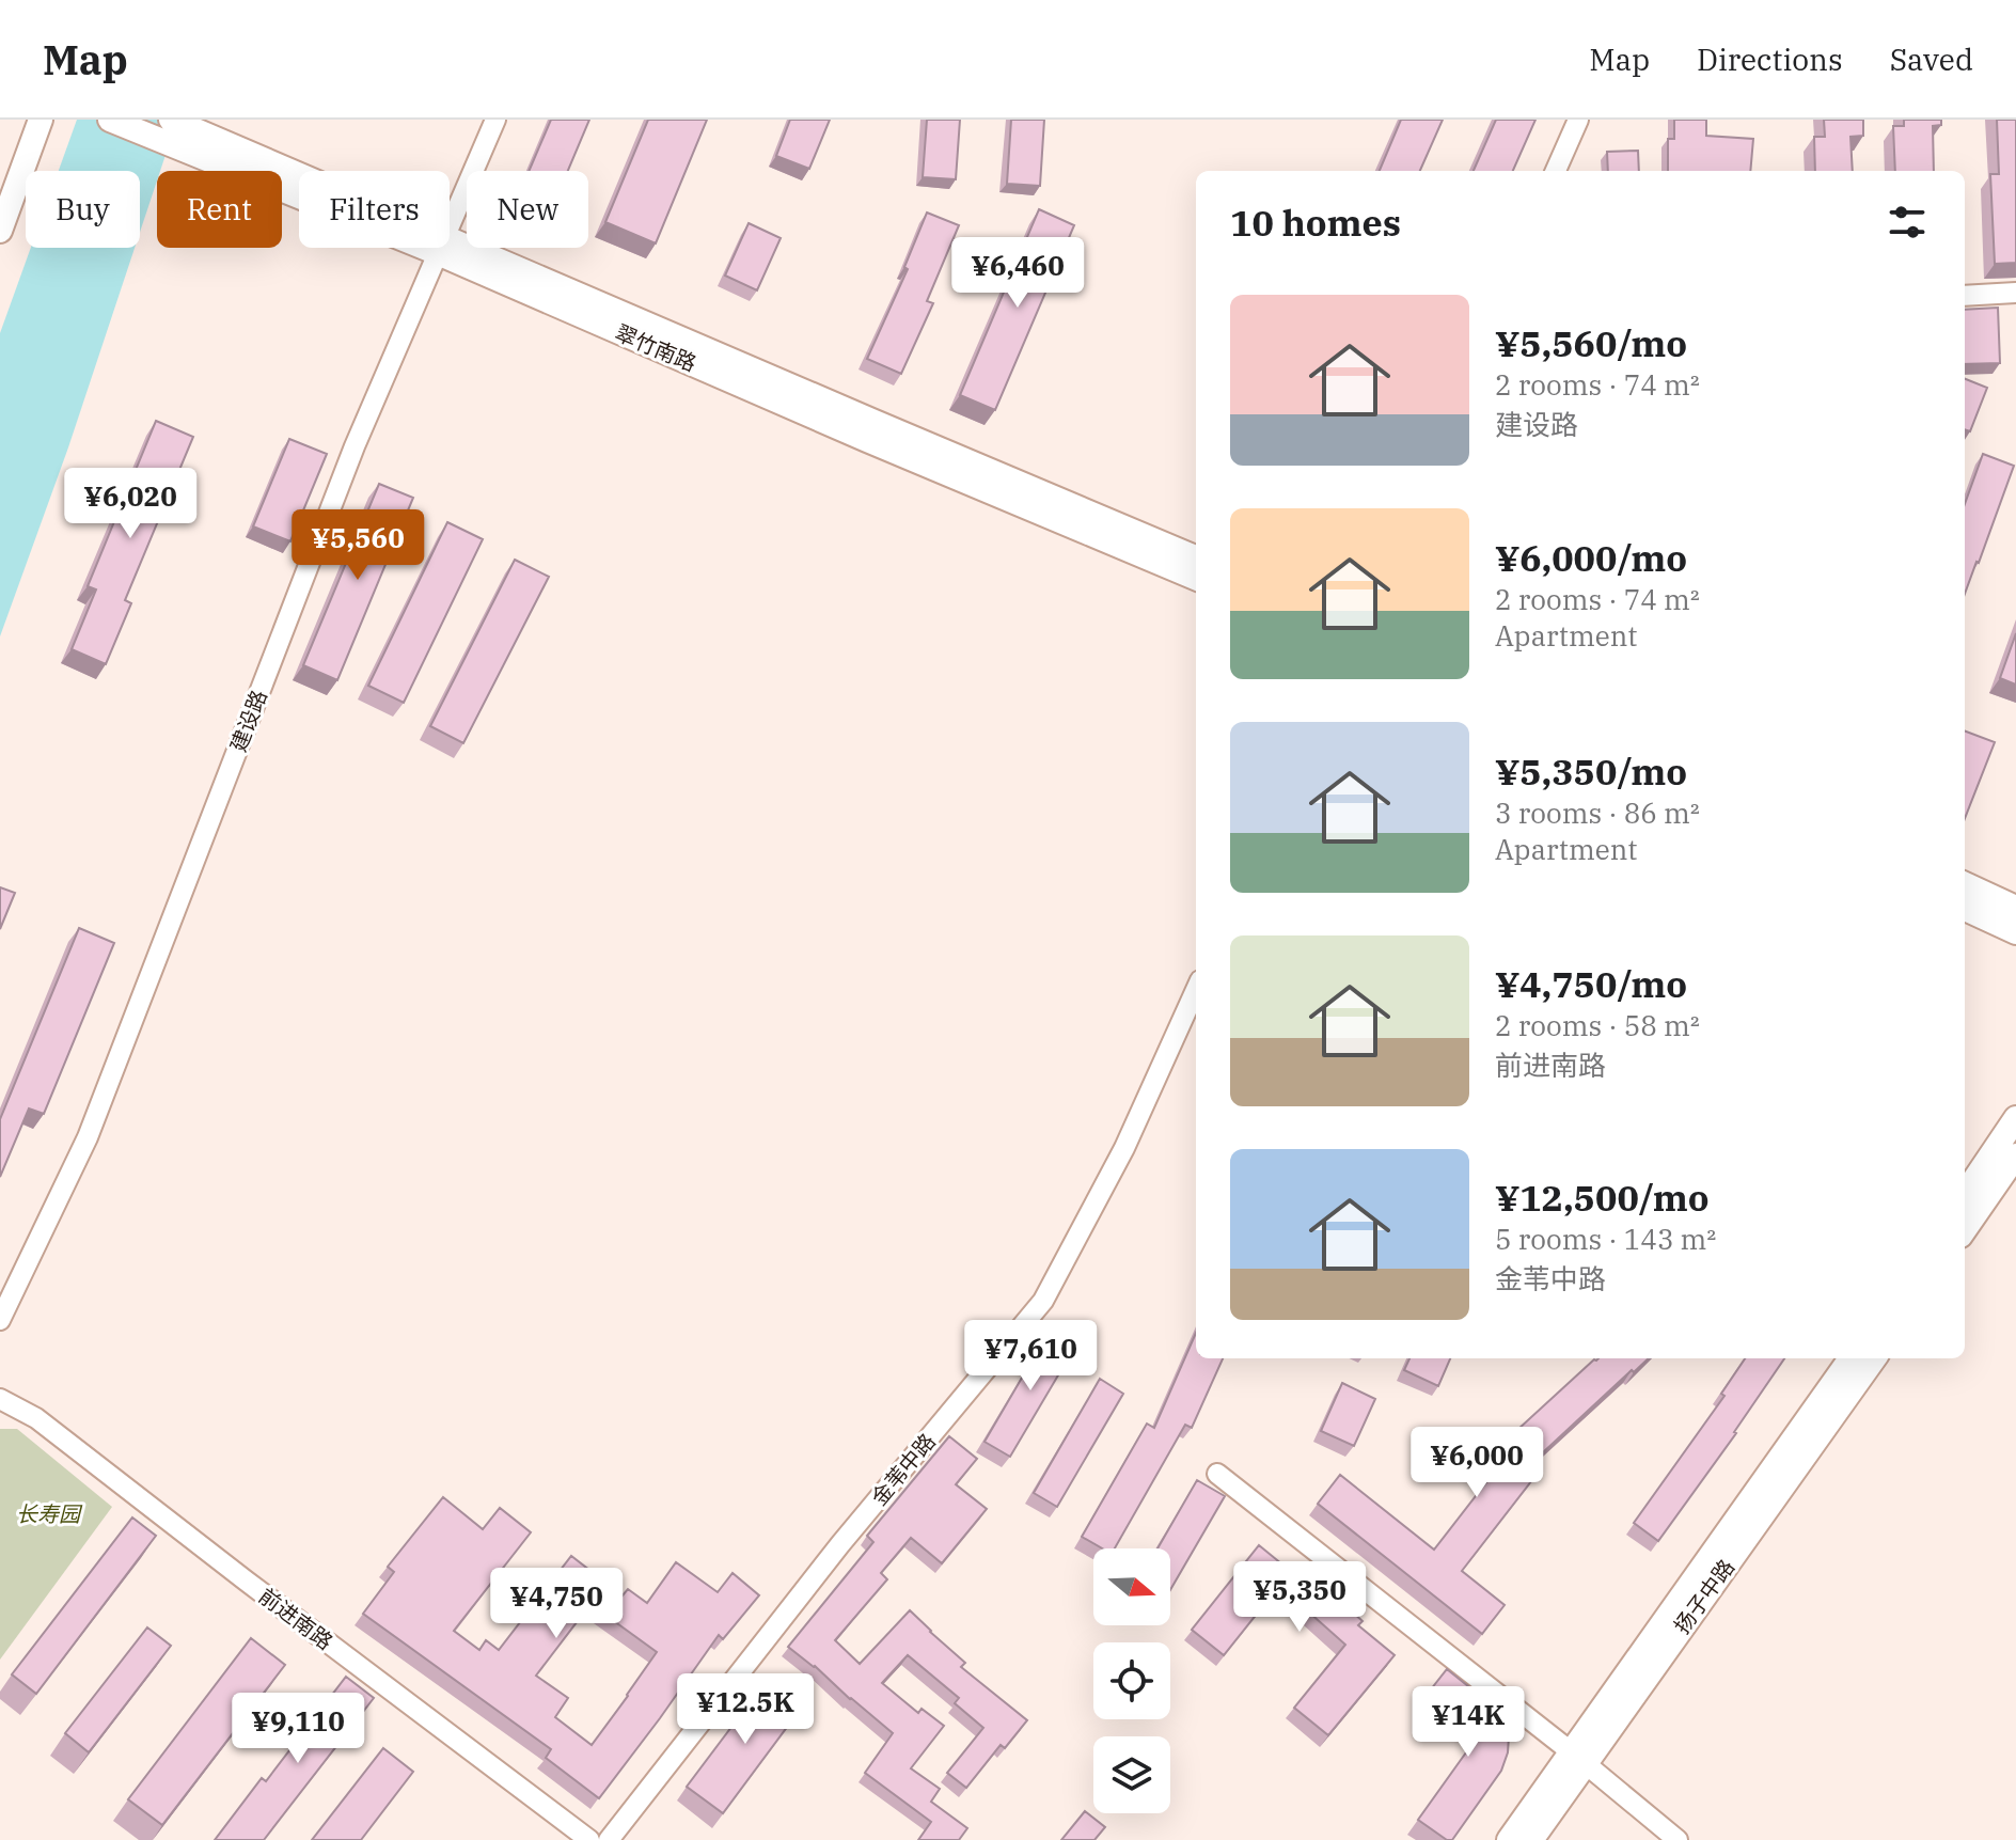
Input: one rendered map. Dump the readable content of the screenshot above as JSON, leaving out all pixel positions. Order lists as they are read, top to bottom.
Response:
{
  "streets": {
    "main road": ["翠竹南路", "扬子中路"],
    "street": ["建设路", "金苇中路", "前进南路"]
  },
  "parks": ["长寿园"],
  "north": "right",
  "page": {
    "header": "Map",
    "nav": ["Map", "Directions", "Saved"],
    "chip": [
      "Buy",
      "Rent",
      "Filters",
      "New"
    ],
    "heading": "10 homes",
    "price": [
      "¥6,460",
      "¥6,020",
      "¥5,560",
      "¥7,610",
      "¥6,000",
      "¥5,350",
      "¥4,750",
      "¥12.5K",
      "¥14K",
      "¥9,110"
    ],
    "list": [
      {
        "name": "¥5,560/mo",
        "note": "2 rooms · 74 m² · 建设路"
      },
      {
        "name": "¥6,000/mo",
        "note": "2 rooms · 74 m² · Apartment"
      },
      {
        "name": "¥5,350/mo",
        "note": "3 rooms · 86 m² · Apartment"
      },
      {
        "name": "¥4,750/mo",
        "note": "2 rooms · 58 m² · 前进南路"
      },
      {
        "name": "¥12,500/mo",
        "note": "5 rooms · 143 m² · 金苇中路"
      }
    ]
  }
}
